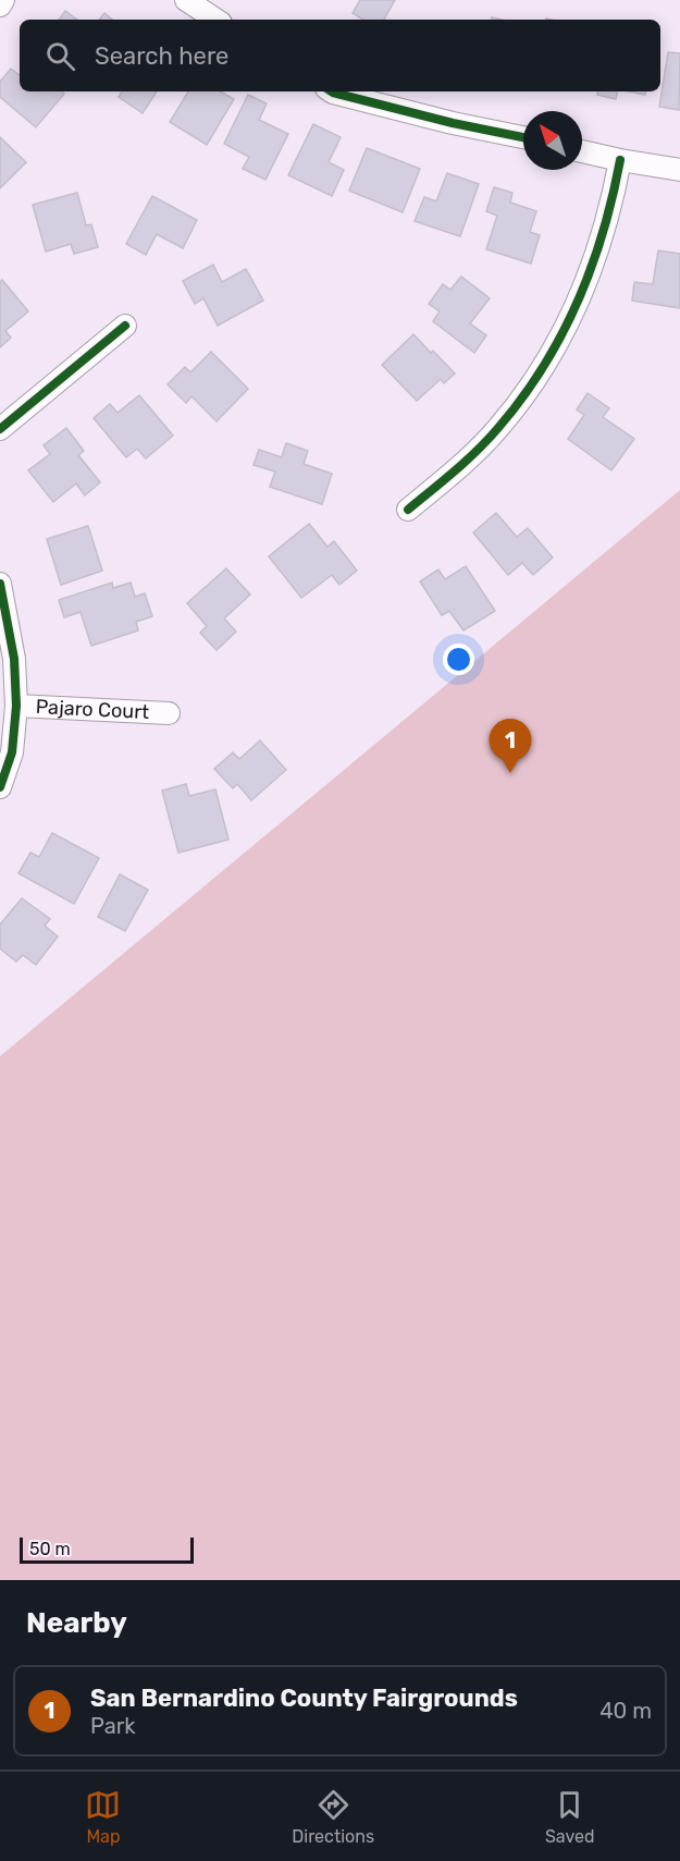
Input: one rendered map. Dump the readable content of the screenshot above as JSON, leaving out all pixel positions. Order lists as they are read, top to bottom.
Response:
{
  "streets": {
    "street": ["Pajaro Court"]
  },
  "scale_bar": "50 m",
  "north": "top left",
  "page": {
    "search": "Search here",
    "pins": "1",
    "scale": "50 m",
    "heading": "Nearby",
    "list": [
      {
        "mark": "1",
        "name": "San Bernardino County Fairgrounds",
        "note": "Park",
        "value": "40 m"
      }
    ],
    "nav": ["Map", "Directions", "Saved"]
  }
}
